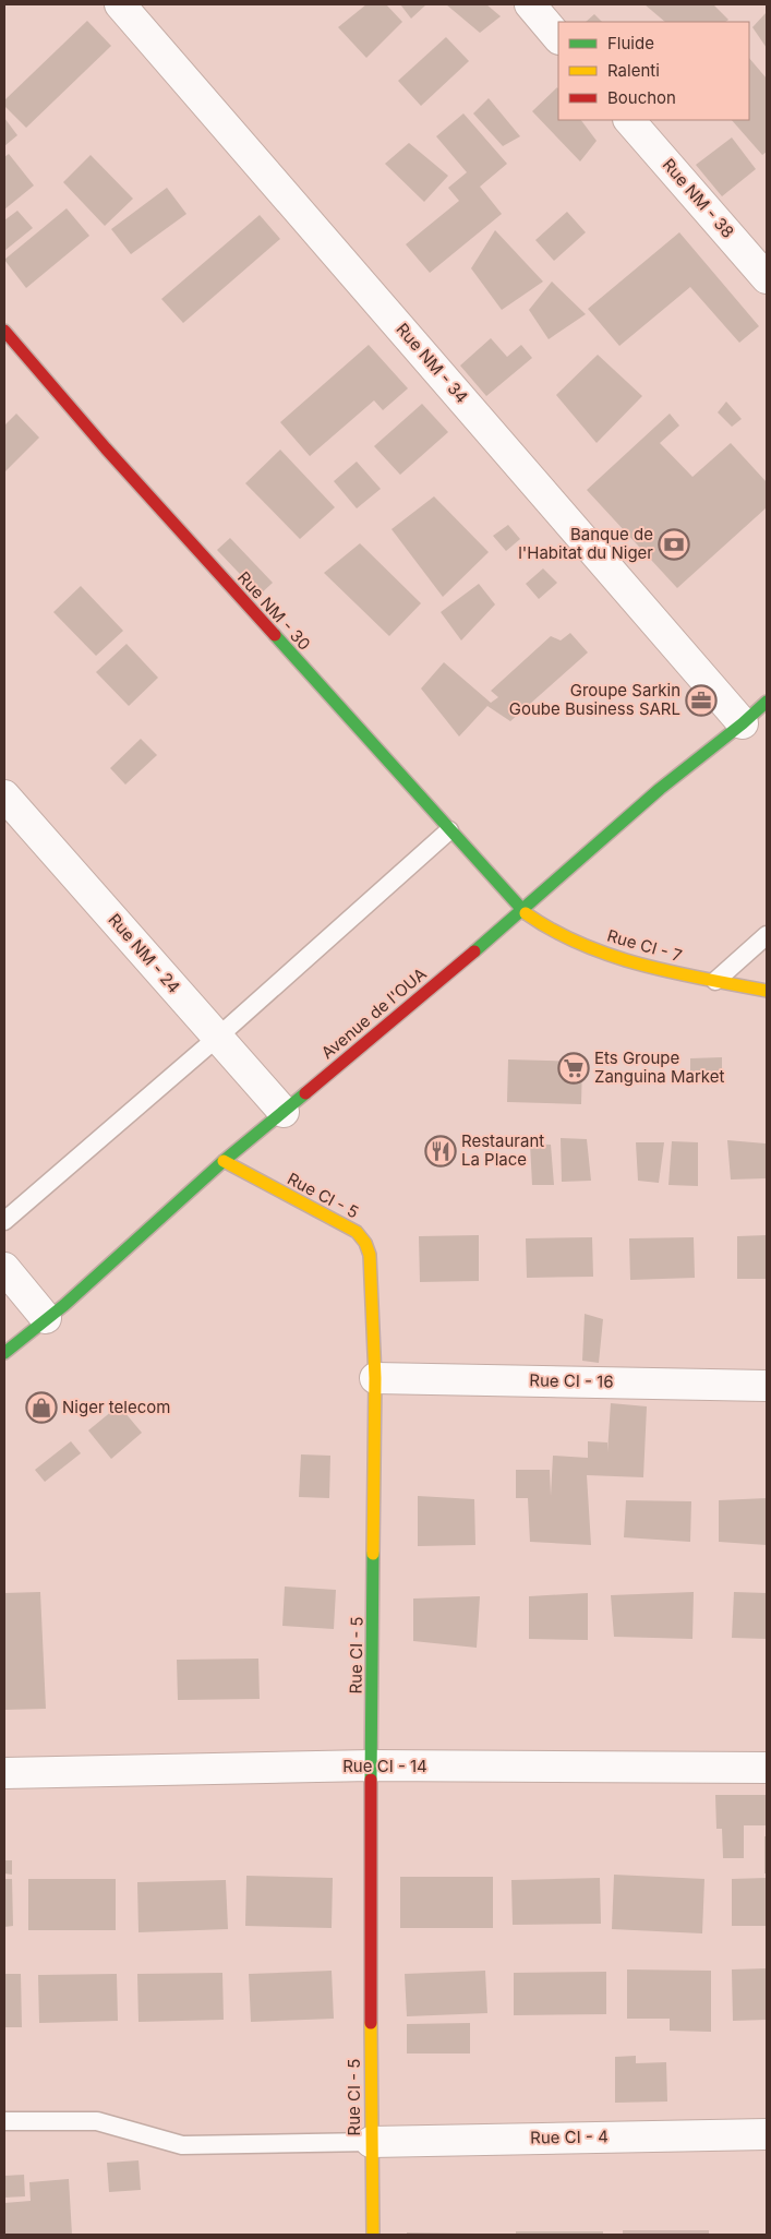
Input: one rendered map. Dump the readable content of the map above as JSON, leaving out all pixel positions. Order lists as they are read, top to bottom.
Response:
{
  "streets": {
    "street": [
      "Rue NM - 38",
      "Rue NM - 34",
      "Rue NM - 30",
      "Rue CI - 7",
      "Rue NM - 24",
      "Avenue de l'OUA",
      "Rue CI - 5",
      "Rue CI - 16",
      "Rue CI - 14",
      "Rue CI - 4"
    ]
  },
  "crossings": [
    ["Rue NM - 34", "Avenue de l'OUA"],
    ["Rue NM - 30", "Rue CI - 7"],
    ["Rue NM - 30", "Avenue de l'OUA"],
    ["Rue CI - 7", "Avenue de l'OUA"],
    ["Rue NM - 24", "Avenue de l'OUA"],
    ["Avenue de l'OUA", "Rue CI - 5"],
    ["Rue CI - 5", "Rue CI - 16"],
    ["Rue CI - 5", "Rue CI - 14"],
    ["Rue CI - 5", "Rue CI - 4"]
  ],
  "places": {
    "bank": ["Banque de l'Habitat du Niger"],
    "office": ["Groupe Sarkin Goube Business SARL"],
    "supermarket": ["Ets Groupe Zanguina Market"],
    "restaurant": ["Restaurant La Place"],
    "shop": ["Niger telecom"]
  },
  "legend": ["Fluide", "Ralenti", "Bouchon"]
}
